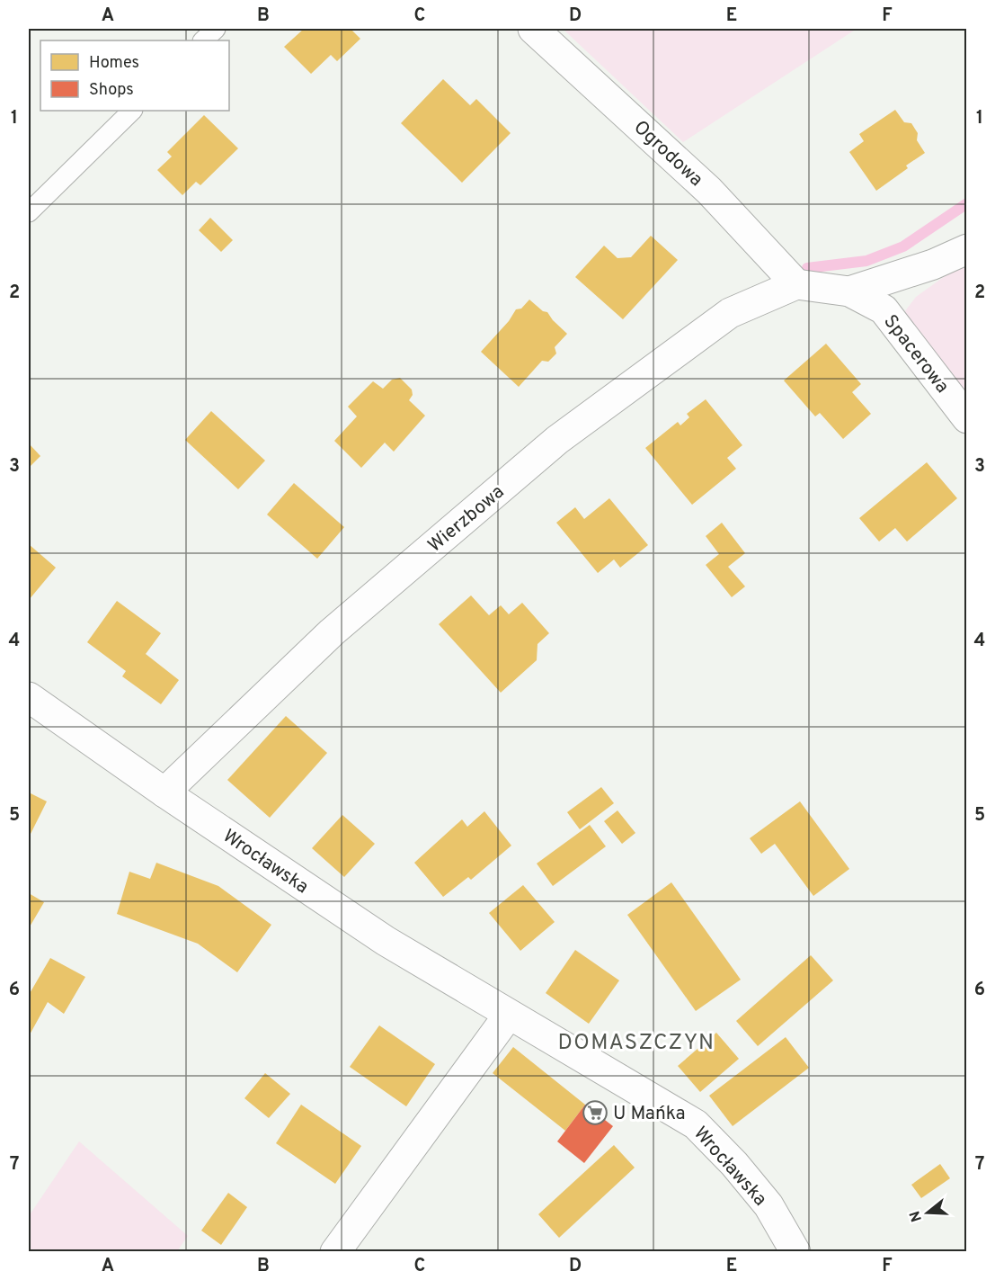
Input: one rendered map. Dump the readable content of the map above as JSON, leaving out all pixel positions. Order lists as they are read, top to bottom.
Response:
{
  "streets": {
    "street": [
      "Ogrodowa",
      "Spacerowa",
      "Wierzbowa",
      "Wrocławska"
    ]
  },
  "crossings": [
    ["Ogrodowa", "Spacerowa"],
    ["Ogrodowa", "Wierzbowa"],
    ["Spacerowa", "Wierzbowa"],
    ["Wierzbowa", "Wrocławska"]
  ],
  "districts": ["DOMASZCZYN"],
  "places": {
    "supermarket": ["U Mańka"]
  },
  "legend": ["Homes", "Shops"],
  "north": "left",
  "grid": {
    "columns": [
      "A",
      "B",
      "C",
      "D",
      "E",
      "F"
    ],
    "rows": [
      "1",
      "2",
      "3",
      "4",
      "5",
      "6",
      "7"
    ]
  }
}
